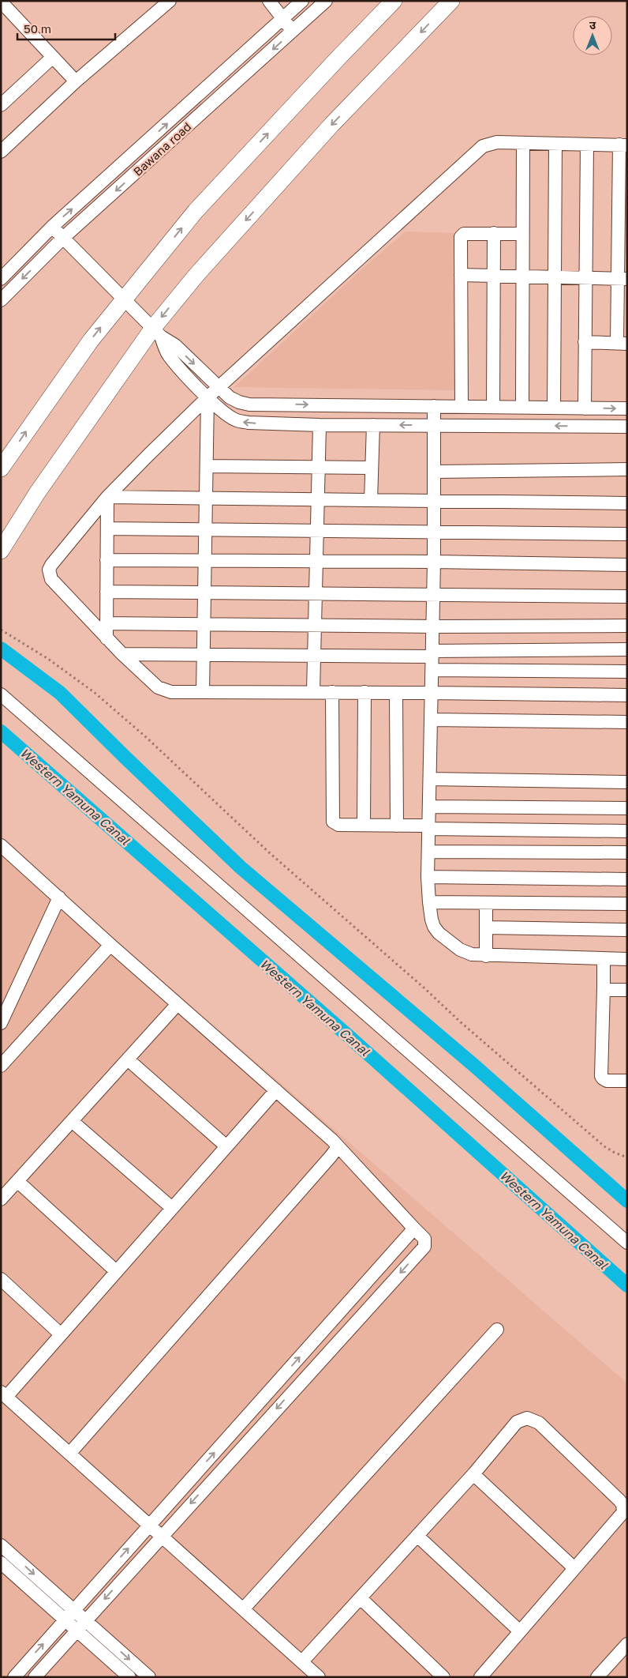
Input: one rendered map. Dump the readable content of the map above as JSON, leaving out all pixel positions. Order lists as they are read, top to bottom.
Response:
{
  "streets": {
    "street": ["Bawana road"]
  },
  "water": ["Western Yamuna Canal"],
  "scale_bar": "50 m",
  "north": "top"
}
